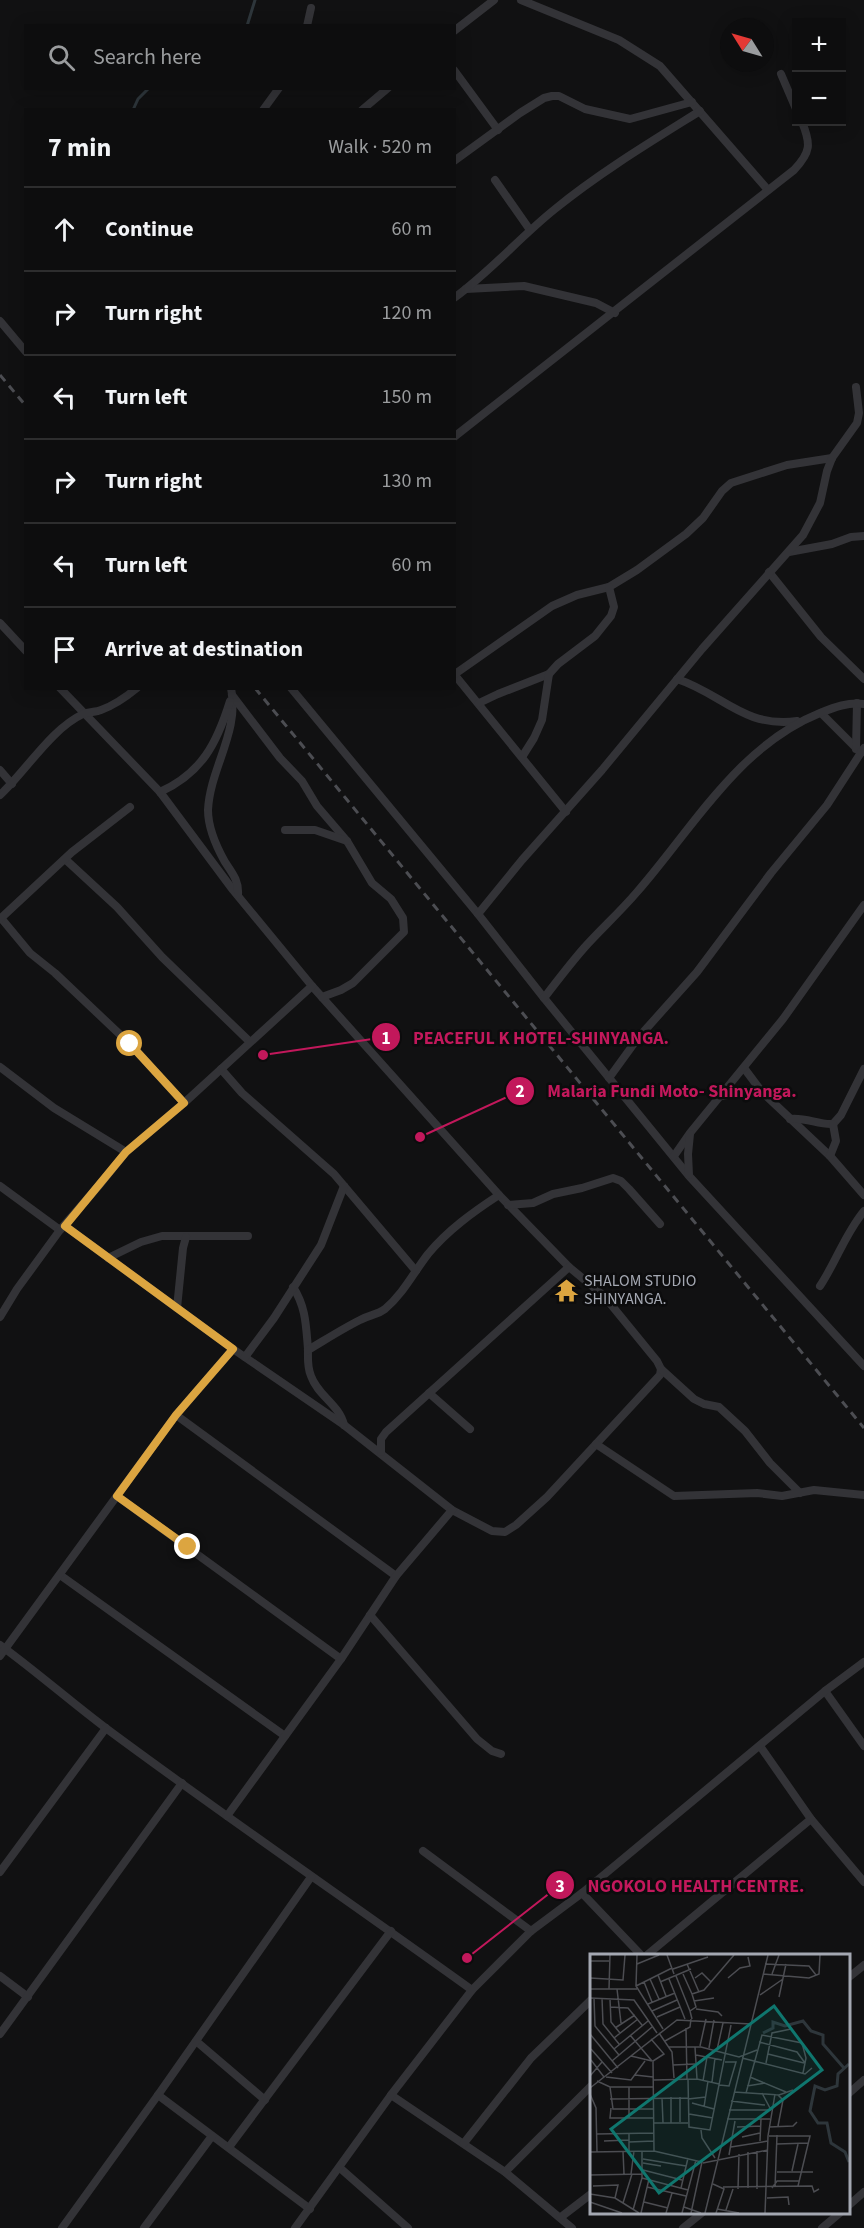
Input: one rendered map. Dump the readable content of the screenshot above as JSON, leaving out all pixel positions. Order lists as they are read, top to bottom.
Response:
{
  "places": {
    "other": ["PEACEFUL K HOTEL-SHINYANGA.", "Malaria Fundi Moto- Shinyanga.", "NGOKOLO HEALTH CENTRE."],
    "temple": ["SHALOM STUDIO SHINYANGA."]
  },
  "north": "top left",
  "page": {
    "map_buttons": ["+", "−"],
    "search": "Search here",
    "heading": ["7 min", "Walk · 520 m"],
    "list": [
      ["Continue", "60 m"],
      ["Turn right", "120 m"],
      ["Turn left", "150 m"],
      ["Turn right", "130 m"],
      ["Turn left", "60 m"],
      "Arrive at destination"
    ]
  }
}
